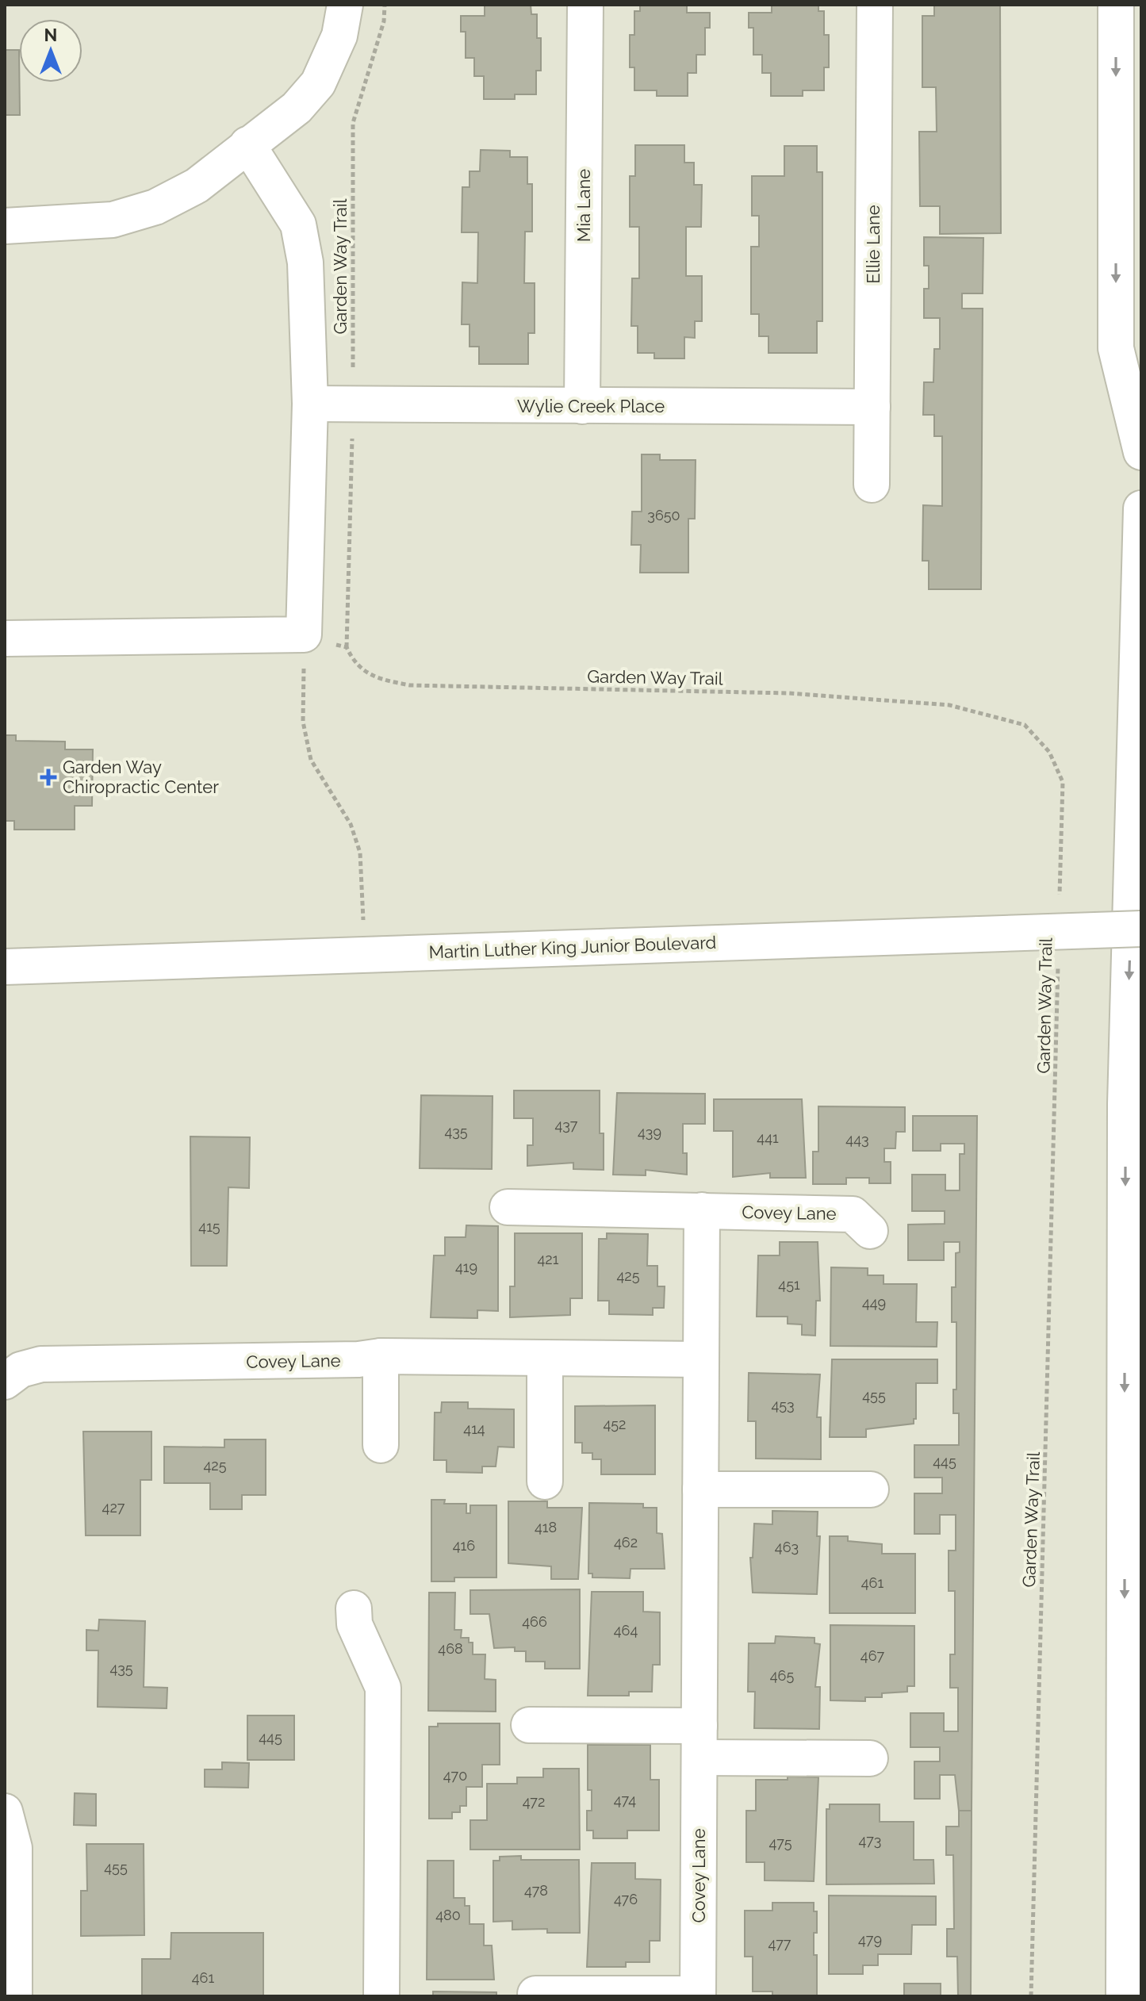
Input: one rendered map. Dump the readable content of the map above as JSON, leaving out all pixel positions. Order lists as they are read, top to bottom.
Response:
{
  "streets": {
    "main road": [
      "Mia Lane",
      "Ellie Lane",
      "Wylie Creek Place",
      "Martin Luther King Junior Boulevard",
      "Covey Lane"
    ],
    "path": ["Garden Way Trail"]
  },
  "crossings": [
    ["Mia Lane", "Wylie Creek Place"],
    ["Ellie Lane", "Wylie Creek Place"],
    ["Garden Way Trail", "Wylie Creek Place"]
  ],
  "places": {
    "health": ["Garden Way Chiropractic Center"]
  },
  "house_numbers": [
    "3650",
    "437",
    "435",
    "439",
    "441",
    "443",
    "415",
    "421",
    "419",
    "425",
    "451",
    "449",
    "455",
    "453",
    "452",
    "414",
    "445",
    "425",
    "427",
    "418",
    "462",
    "416",
    "463",
    "461",
    "466",
    "464",
    "468",
    "467",
    "435",
    "465",
    "445",
    "470",
    "474",
    "472",
    "473",
    "475",
    "455",
    "478",
    "476",
    "480",
    "479",
    "477",
    "461"
  ],
  "north": "top"
}
